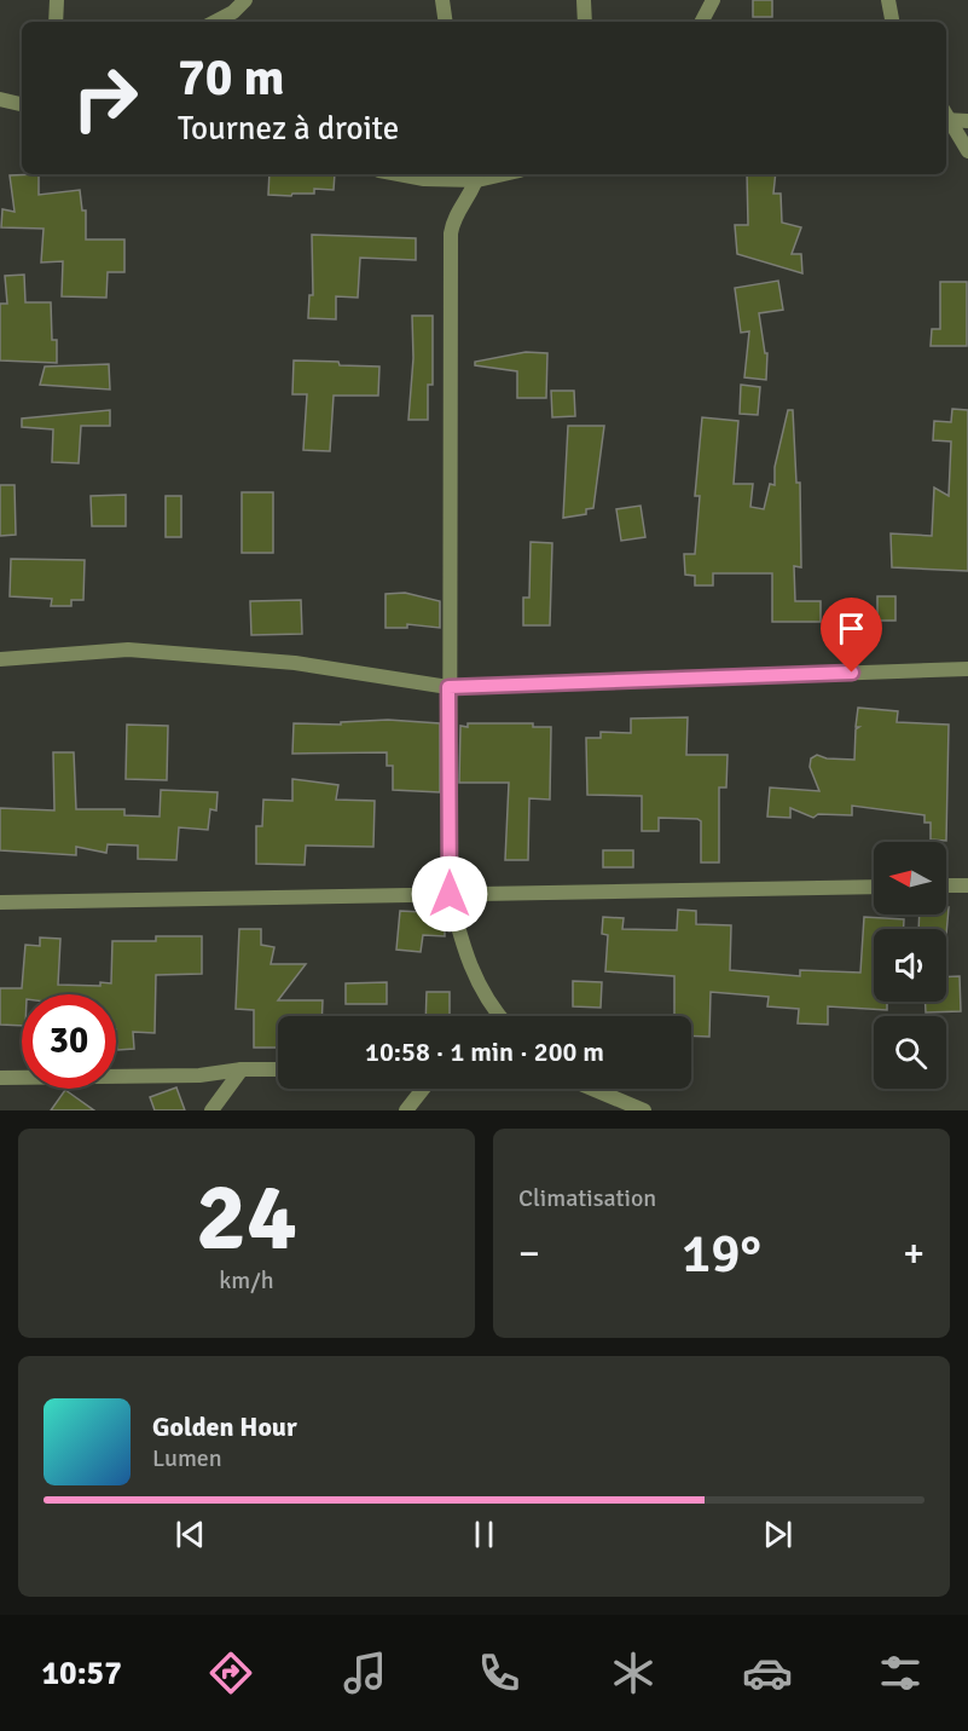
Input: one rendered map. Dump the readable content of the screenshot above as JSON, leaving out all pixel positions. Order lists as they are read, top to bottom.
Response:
{
  "north": "left",
  "page": {
    "turn": ["70 m", "Tournez à droite"],
    "limit": "30",
    "trip": "10:58 · 1 min · 200 m",
    "tile": [
      ["24", "km/h"],
      "Climatisation"
    ],
    "heat": ["−", "19°", "+"],
    "song": ["Golden Hour", "Lumen"],
    "tabs": "10:57"
  }
}
